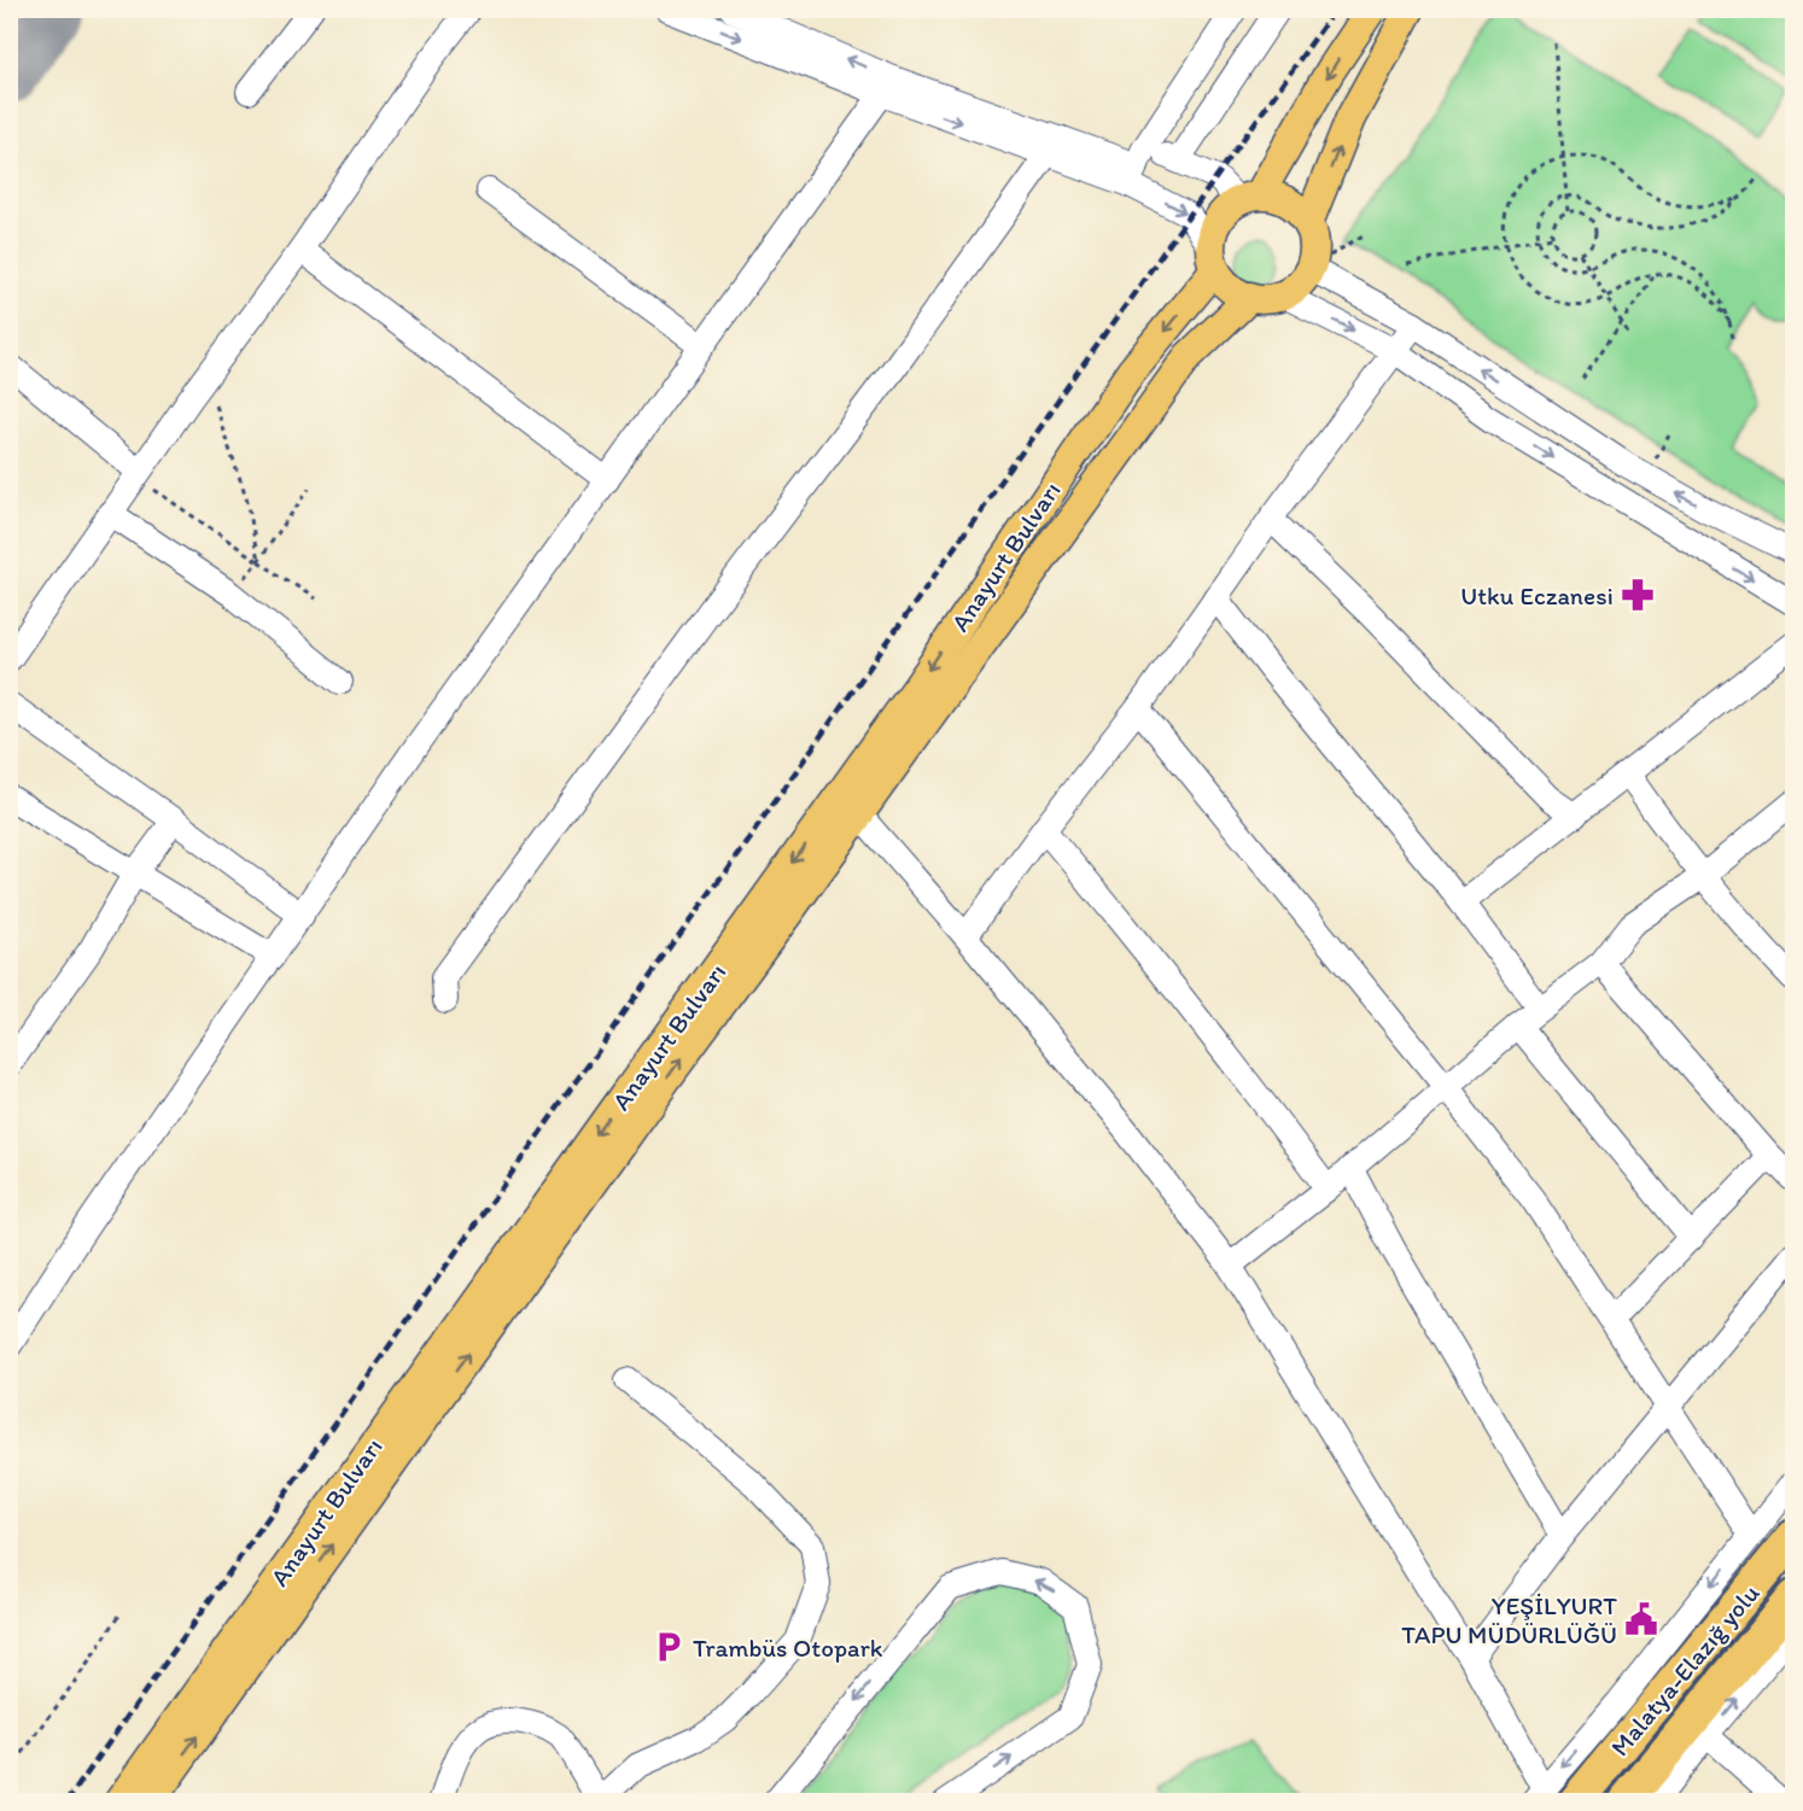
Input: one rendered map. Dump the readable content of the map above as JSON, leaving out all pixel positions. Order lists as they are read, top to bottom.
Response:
{
  "streets": {
    "highway": ["Malatya-Elazığ yolu"],
    "main road": ["Anayurt Bulvarı"]
  },
  "places": {
    "pharmacy": ["Utku Eczanesi"],
    "public building": ["YEŞİLYURT TAPU MÜDÜRLÜĞÜ"],
    "parking": ["Trambüs Otopark"]
  }
}
